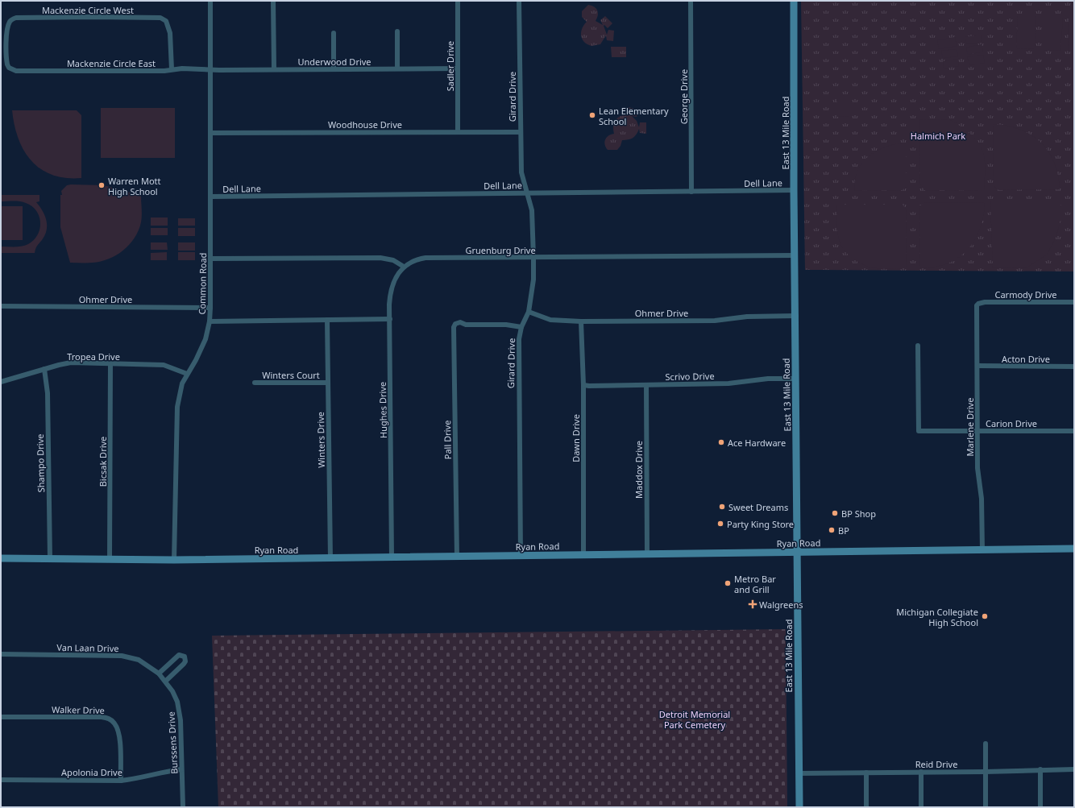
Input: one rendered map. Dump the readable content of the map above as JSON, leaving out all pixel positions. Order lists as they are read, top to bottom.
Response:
{
  "streets": {
    "main road": ["East 13 Mile Road", "Ryan Road"],
    "street": [
      "Mackenzie Circle West",
      "Underwood Drive",
      "Mackenzie Circle East",
      "Sadler Drive",
      "Girard Drive",
      "George Drive",
      "Woodhouse Drive",
      "Dell Lane",
      "Gruenburg Drive",
      "Common Road",
      "Carmody Drive",
      "Ohmer Drive",
      "Tropea Drive",
      "Acton Drive",
      "Winters Court",
      "Scrivo Drive",
      "Hughes Drive",
      "Carion Drive",
      "Marlene Drive",
      "Dawn Drive",
      "Winters Drive",
      "Pall Drive",
      "Bicsak Drive",
      "Shampo Drive",
      "Maddox Drive",
      "Van Laan Drive",
      "Walker Drive",
      "Burssens Drive",
      "Reid Drive",
      "Apolonia Drive"
    ]
  },
  "crossings": [
    ["Mackenzie Circle West", "Mackenzie Circle East"],
    ["Underwood Drive", "Mackenzie Circle East"],
    ["Underwood Drive", "Sadler Drive"],
    ["Underwood Drive", "Common Road"],
    ["Mackenzie Circle East", "Common Road"],
    ["Sadler Drive", "Woodhouse Drive"],
    ["Girard Drive", "Woodhouse Drive"],
    ["Girard Drive", "Dell Lane"],
    ["Girard Drive", "Gruenburg Drive"],
    ["Girard Drive", "Ohmer Drive"],
    ["Girard Drive", "Pall Drive"],
    ["Girard Drive", "Ryan Road"],
    ["George Drive", "Dell Lane"],
    ["Woodhouse Drive", "Common Road"],
    ["East 13 Mile Road", "Dell Lane"],
    ["East 13 Mile Road", "Gruenburg Drive"],
    ["East 13 Mile Road", "Ohmer Drive"],
    ["East 13 Mile Road", "Scrivo Drive"],
    ["East 13 Mile Road", "Ryan Road"],
    ["East 13 Mile Road", "Reid Drive"],
    ["Dell Lane", "Common Road"],
    ["Gruenburg Drive", "Hughes Drive"],
    ["Common Road", "Ohmer Drive"],
    ["Common Road", "Tropea Drive"],
    ["Common Road", "Ryan Road"],
    ["Carmody Drive", "Marlene Drive"],
    ["Ohmer Drive", "Dawn Drive"],
    ["Tropea Drive", "Bicsak Drive"],
    ["Tropea Drive", "Shampo Drive"],
    ["Acton Drive", "Marlene Drive"],
    ["Winters Court", "Winters Drive"],
    ["Scrivo Drive", "Dawn Drive"],
    ["Scrivo Drive", "Maddox Drive"],
    ["Hughes Drive", "Ryan Road"],
    ["Carion Drive", "Marlene Drive"],
    ["Marlene Drive", "Ryan Road"],
    ["Dawn Drive", "Ryan Road"],
    ["Winters Drive", "Ryan Road"],
    ["Pall Drive", "Ryan Road"],
    ["Bicsak Drive", "Ryan Road"],
    ["Shampo Drive", "Ryan Road"],
    ["Maddox Drive", "Ryan Road"],
    ["Van Laan Drive", "Burssens Drive"],
    ["Walker Drive", "Apolonia Drive"],
    ["Burssens Drive", "Apolonia Drive"]
  ],
  "parks": ["Halmich Park", "Detroit Memorial Park Cemetery"],
  "places": {
    "other": [
      "Lean Elementary School",
      "Warren Mott High School",
      "Ace Hardware",
      "Sweet Dreams",
      "BP Shop",
      "Party King Store",
      "BP",
      "Metro Bar and Grill",
      "Michigan Collegiate High School"
    ],
    "health": ["Walgreens"]
  }
}
